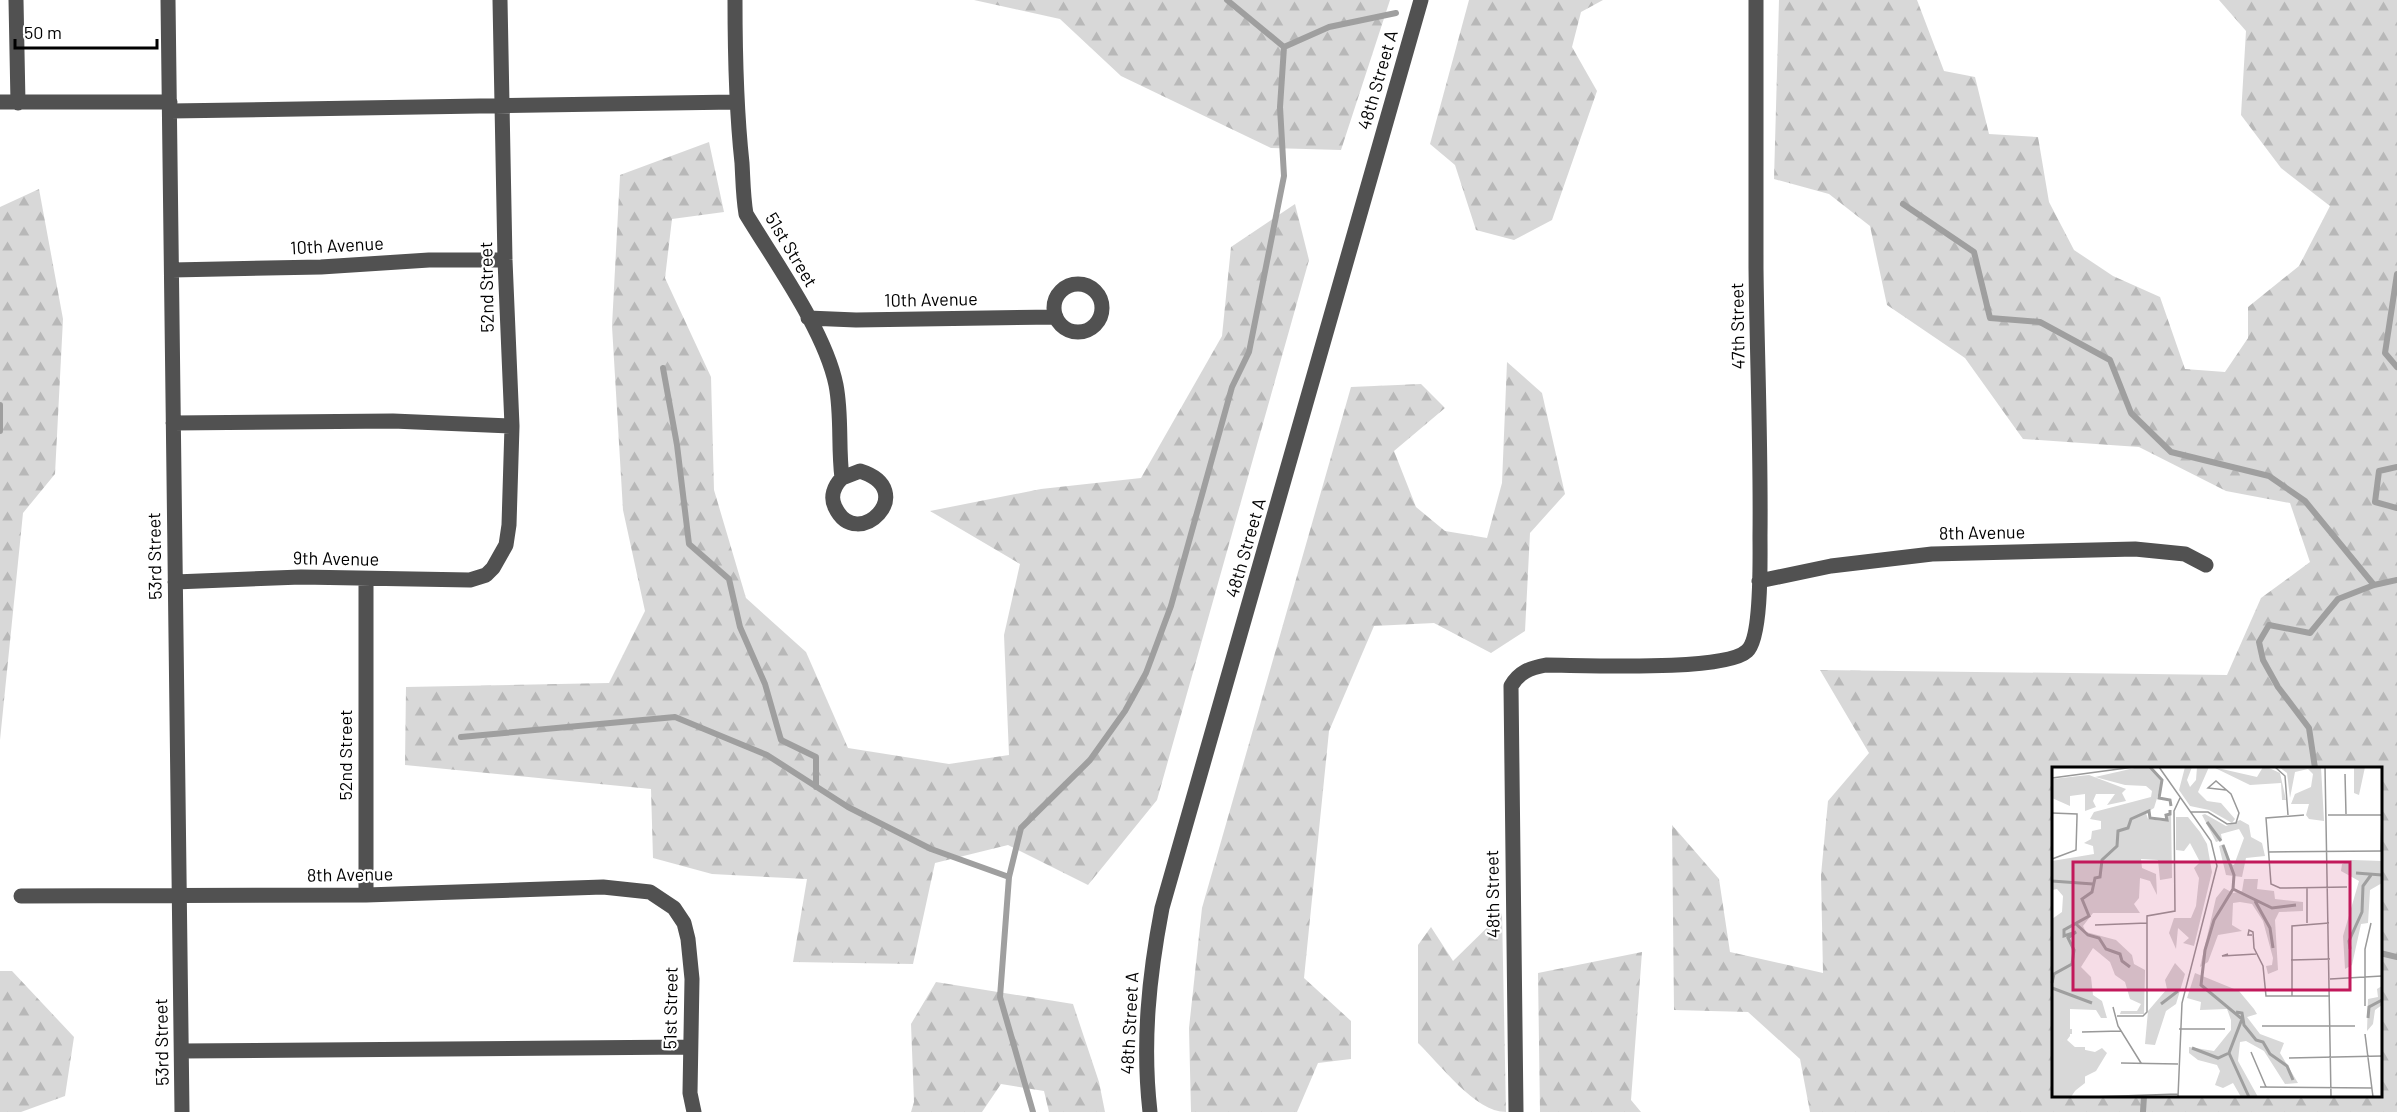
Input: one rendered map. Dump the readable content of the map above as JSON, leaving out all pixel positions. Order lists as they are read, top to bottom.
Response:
{
  "streets": {
    "street": [
      "48th Street A",
      "10th Avenue",
      "51st Street",
      "52nd Street",
      "47th Street",
      "8th Avenue",
      "53rd Street",
      "9th Avenue",
      "48th Street"
    ]
  },
  "crossings": [
    ["10th Avenue", "51st Street"],
    ["10th Avenue", "52nd Street"],
    ["10th Avenue", "53rd Street"],
    ["51st Street", "8th Avenue"],
    ["52nd Street", "8th Avenue"],
    ["52nd Street", "9th Avenue"],
    ["47th Street", "8th Avenue"],
    ["47th Street", "48th Street"],
    ["8th Avenue", "53rd Street"],
    ["53rd Street", "9th Avenue"]
  ],
  "scale_bar": "50 m"
}
